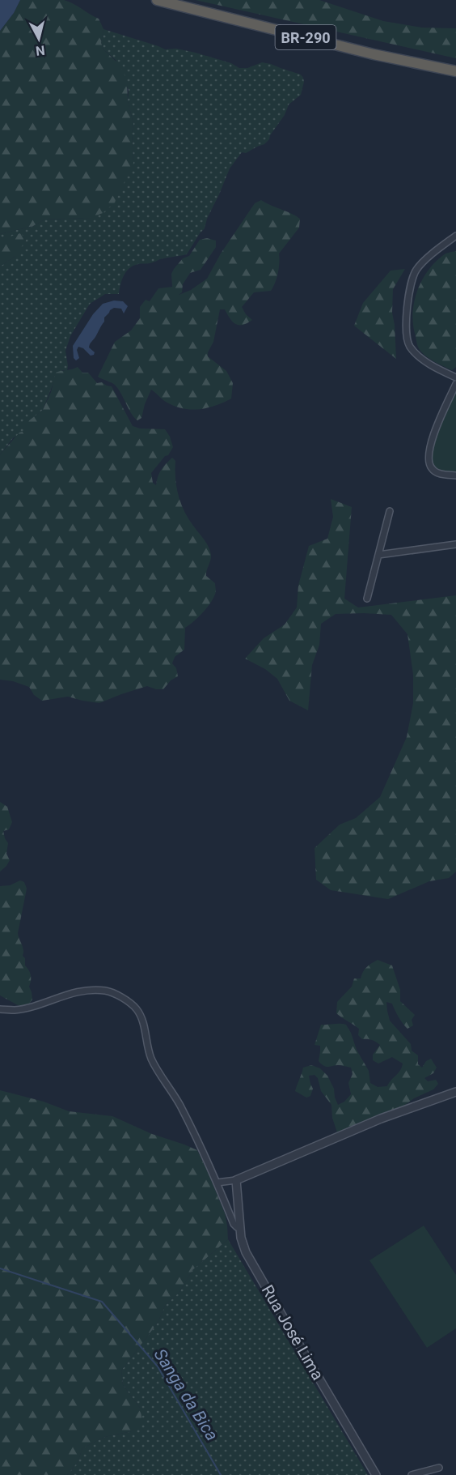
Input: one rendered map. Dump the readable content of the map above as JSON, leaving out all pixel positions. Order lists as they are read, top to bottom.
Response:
{
  "streets": {
    "highway": ["BR-290"],
    "street": ["Rua José Lima"]
  },
  "water": ["Sanga da Bica"],
  "north": "bottom"
}
